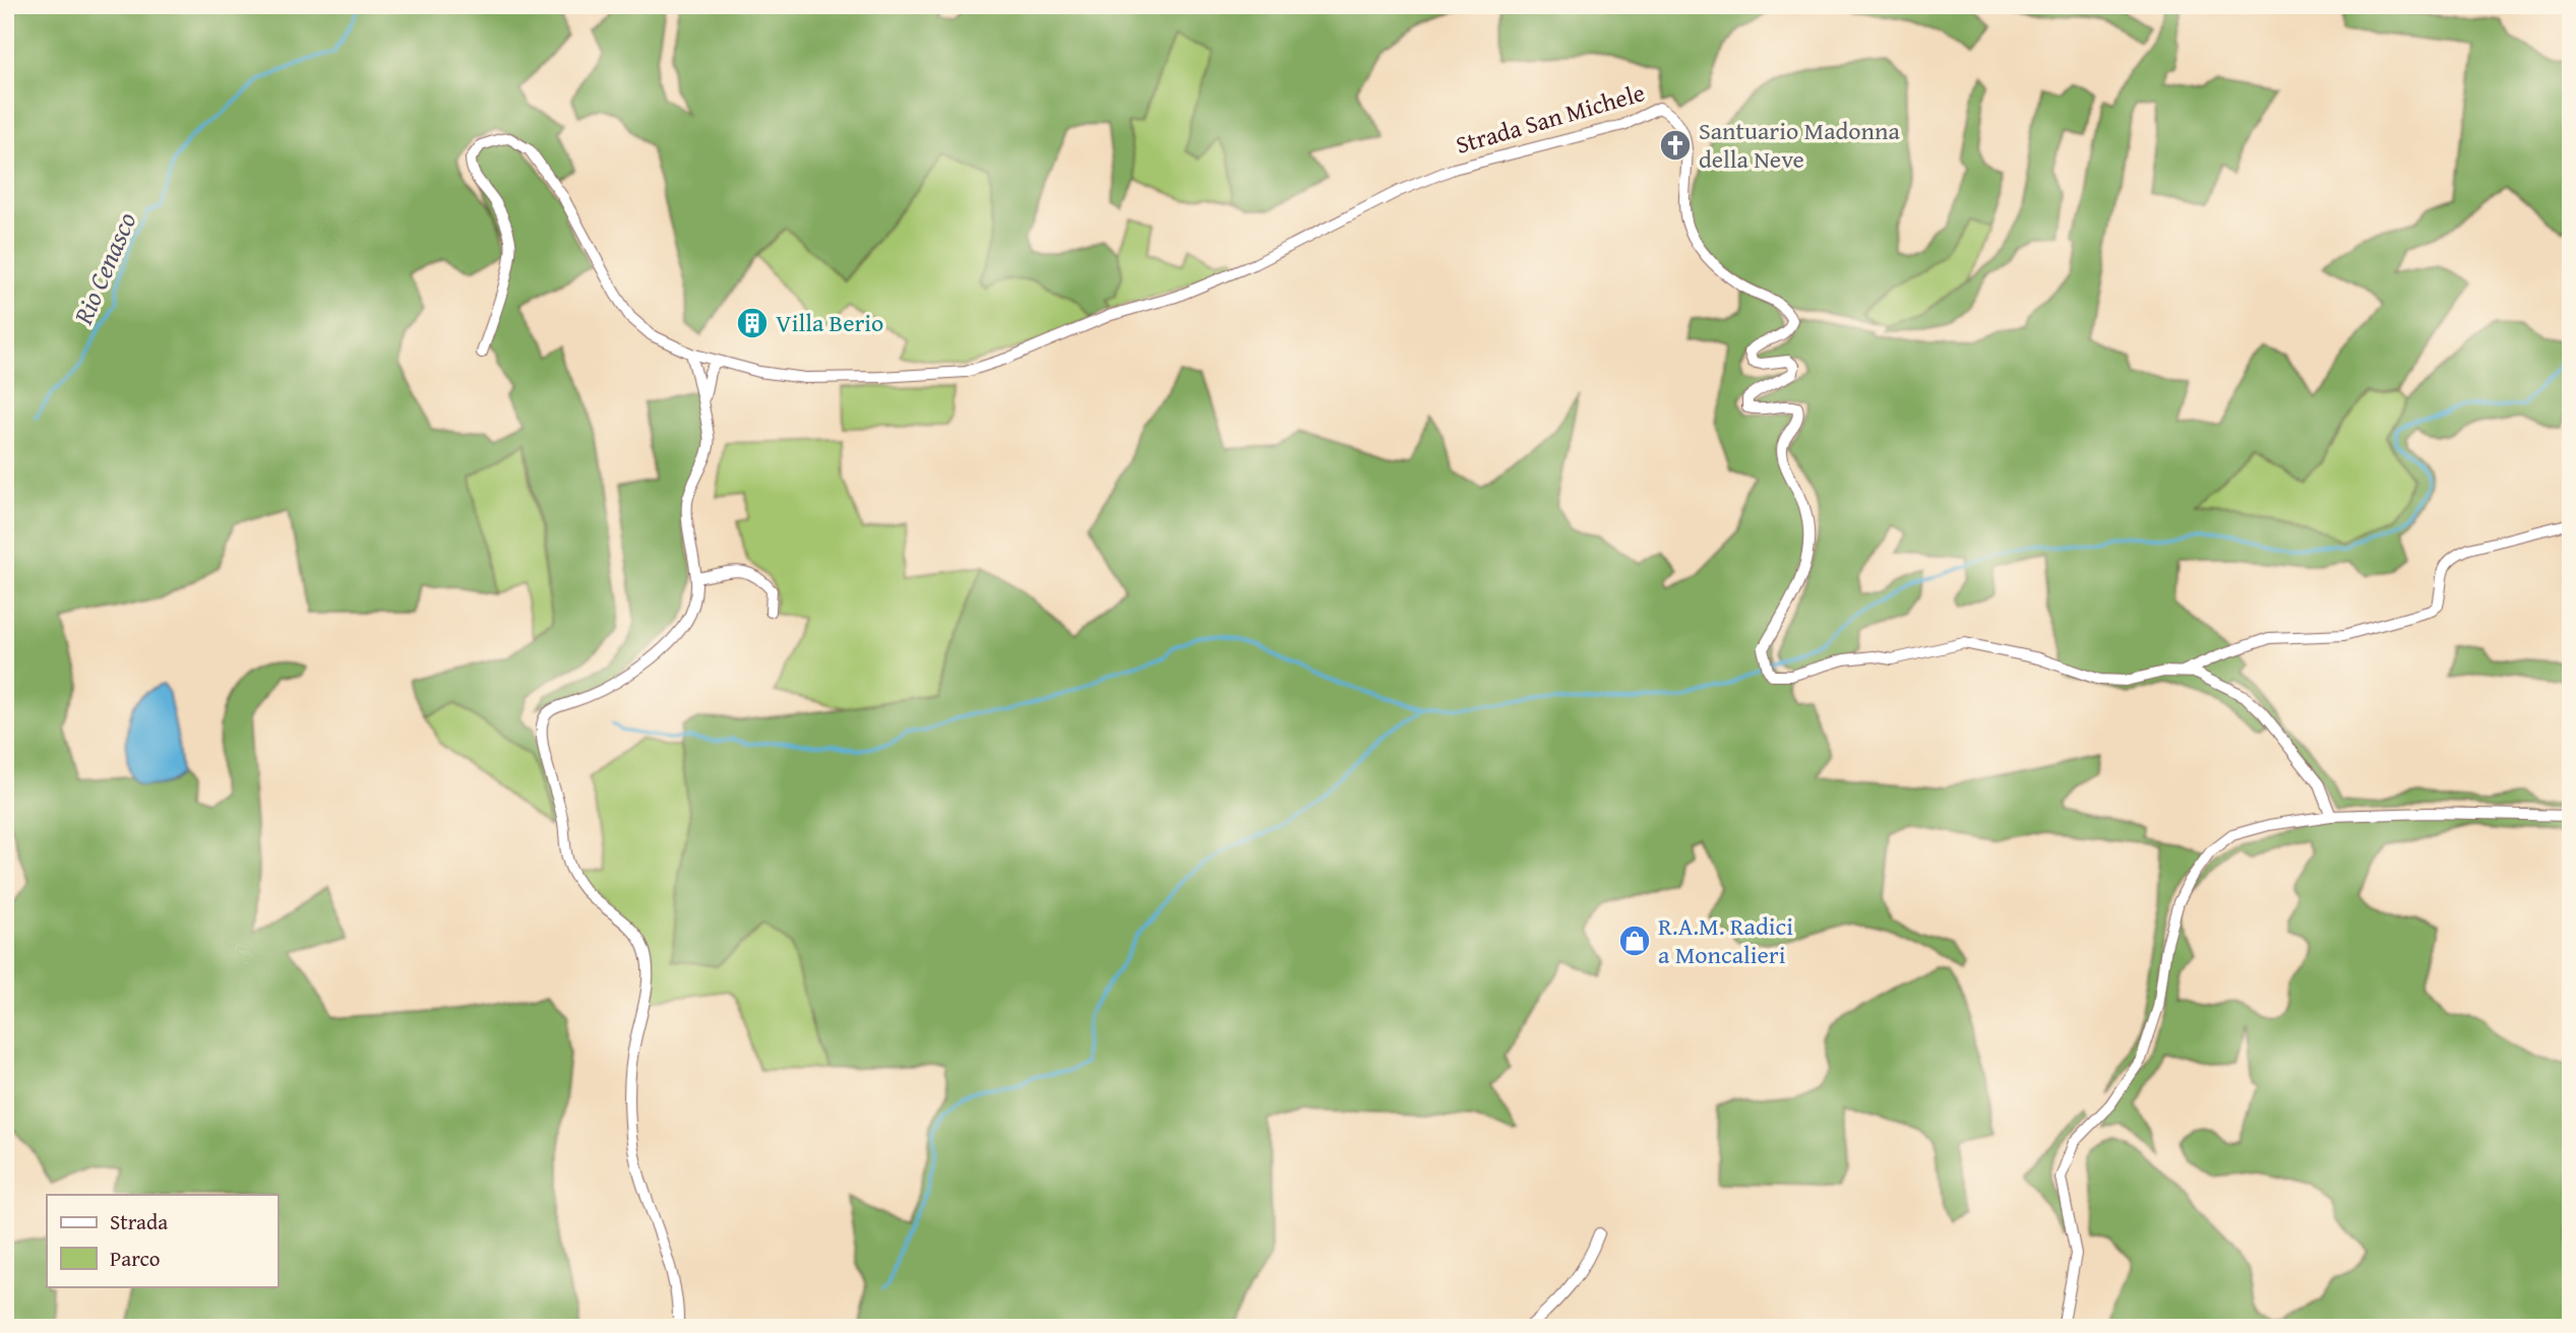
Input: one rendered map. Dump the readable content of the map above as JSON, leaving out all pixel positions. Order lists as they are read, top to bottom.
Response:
{
  "streets": {
    "street": ["Strada San Michele"]
  },
  "water": ["Rio Cenasco"],
  "places": {
    "church": ["Santuario Madonna della Neve"],
    "building": ["Villa Berio"],
    "shop": ["R.A.M. Radici a Moncalieri"]
  },
  "legend": ["Strada", "Parco"]
}
